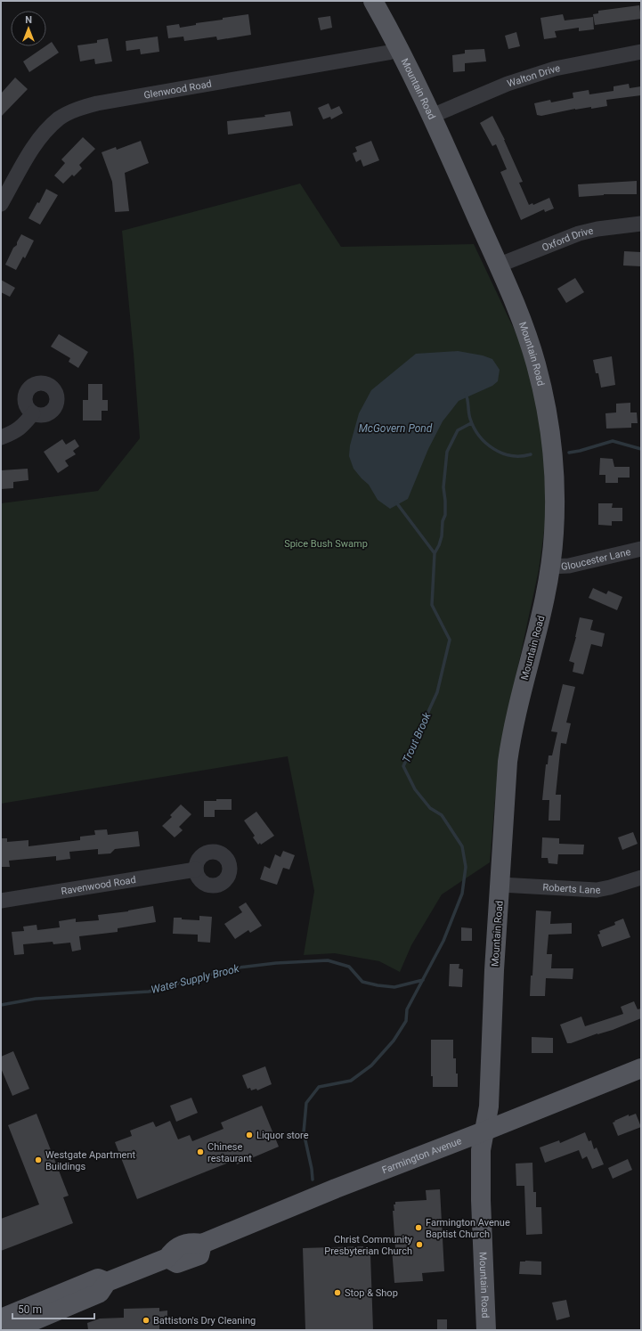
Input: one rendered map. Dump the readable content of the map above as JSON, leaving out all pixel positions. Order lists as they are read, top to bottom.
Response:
{
  "streets": {
    "main road": ["Mountain Road", "Farmington Avenue"],
    "street": [
      "Walton Drive",
      "Glenwood Road",
      "Oxford Drive",
      "Gloucester Lane",
      "Ravenwood Road",
      "Roberts Lane"
    ]
  },
  "crossings": [
    ["Walton Drive", "Mountain Road"],
    ["Mountain Road", "Glenwood Road"],
    ["Mountain Road", "Oxford Drive"],
    ["Mountain Road", "Gloucester Lane"],
    ["Mountain Road", "Roberts Lane"],
    ["Mountain Road", "Farmington Avenue"]
  ],
  "water": ["McGovern Pond", "Trout Brook", "Water Supply Brook"],
  "parks": ["Spice Bush Swamp"],
  "places": [
    "Liquor store",
    "Chinese restaurant",
    "Westgate Apartment Buildings",
    "Farmington Avenue Baptist Church",
    "Christ Community Presbyterian Church",
    "Stop & Shop",
    "Battiston's Dry Cleaning"
  ],
  "scale_bar": "50 m",
  "north": "top"
}
